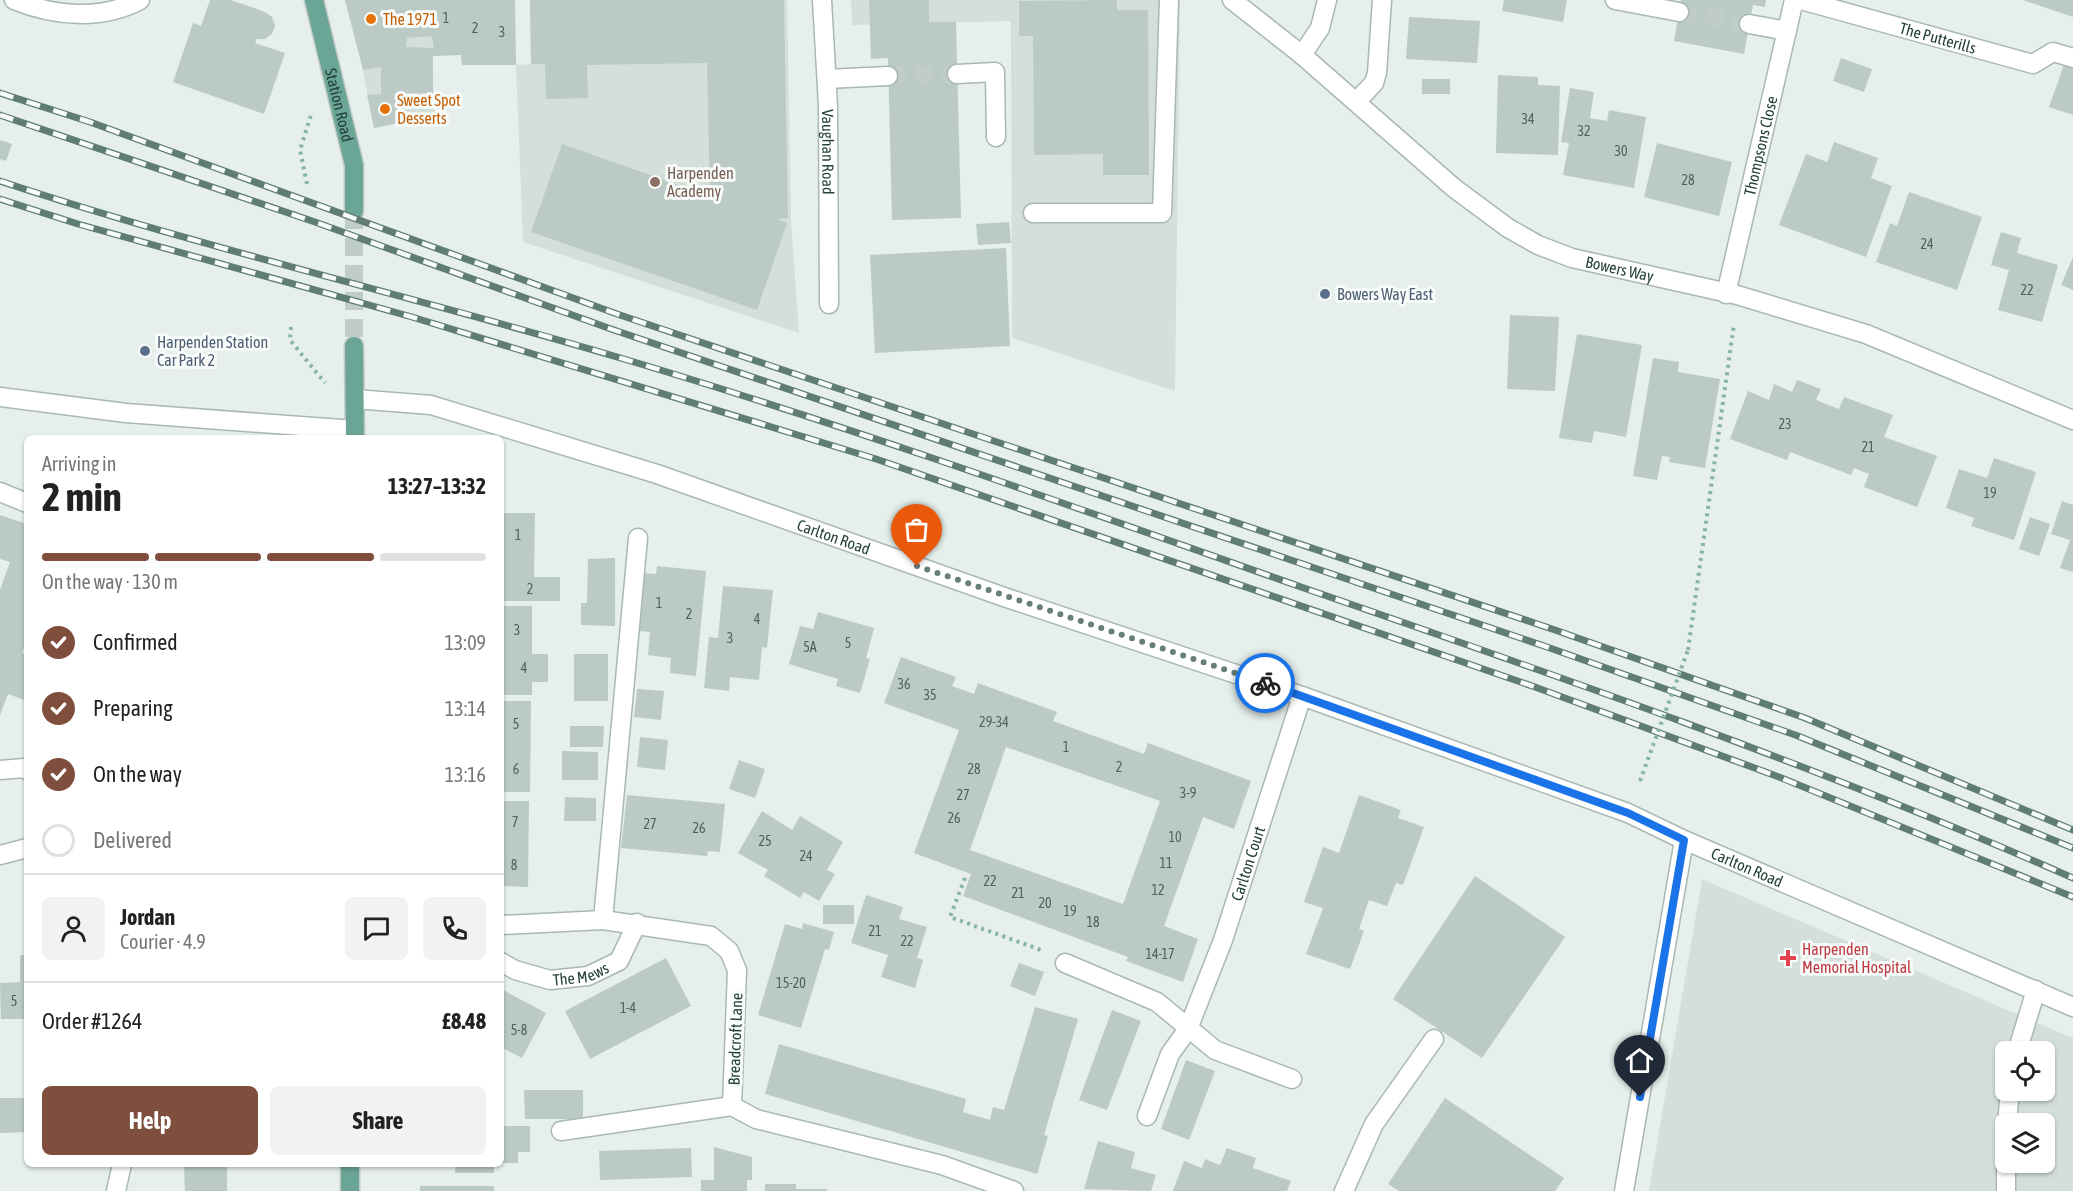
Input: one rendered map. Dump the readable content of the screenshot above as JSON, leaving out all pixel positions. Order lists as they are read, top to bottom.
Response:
{
  "streets": {
    "main road": ["Station Road"],
    "street": [
      "The Putterills",
      "Thompsons Close",
      "Vaughan Road",
      "Bowers Way",
      "Carlton Road",
      "Carlton Court",
      "The Mews",
      "Breadcroft Lane"
    ]
  },
  "crossings": [
    ["Thompsons Close", "Bowers Way"],
    ["Carlton Road", "Carlton Court"],
    ["The Mews", "Breadcroft Lane"]
  ],
  "places": {
    "other": [
      "The 1971",
      "Sweet Spot Desserts",
      "Harpenden Academy",
      "Bowers Way East",
      "Harpenden Station Car Park 2"
    ],
    "health": ["Harpenden Memorial Hospital"]
  },
  "house_numbers": [
    "1",
    "2",
    "3",
    "34",
    "32",
    "30",
    "28",
    "24",
    "22",
    "23",
    "21",
    "19",
    "1",
    "2",
    "1",
    "2",
    "4",
    "3",
    "3",
    "5",
    "5A",
    "4",
    "36",
    "35",
    "29-34",
    "5",
    "1",
    "2",
    "6",
    "28",
    "3-9",
    "27",
    "26",
    "7",
    "27",
    "26",
    "10",
    "25",
    "24",
    "11",
    "8",
    "22",
    "12",
    "21",
    "20",
    "19",
    "18",
    "21",
    "22",
    "14-17",
    "15-20",
    "5",
    "1-4",
    "5-8"
  ],
  "page": {
    "heading": ["2 min", "Arriving in", "13:27–13:32"],
    "panel": [
      "Jordan",
      "Courier · 4.9",
      "Order #1264",
      "£8.48"
    ],
    "bar": "On the way · 130 m",
    "list": [
      ["Confirmed", "13:09"],
      ["Preparing", "13:14"],
      ["On the way", "13:16"],
      "Delivered"
    ],
    "buttons": ["Help", "Share"]
  }
}
